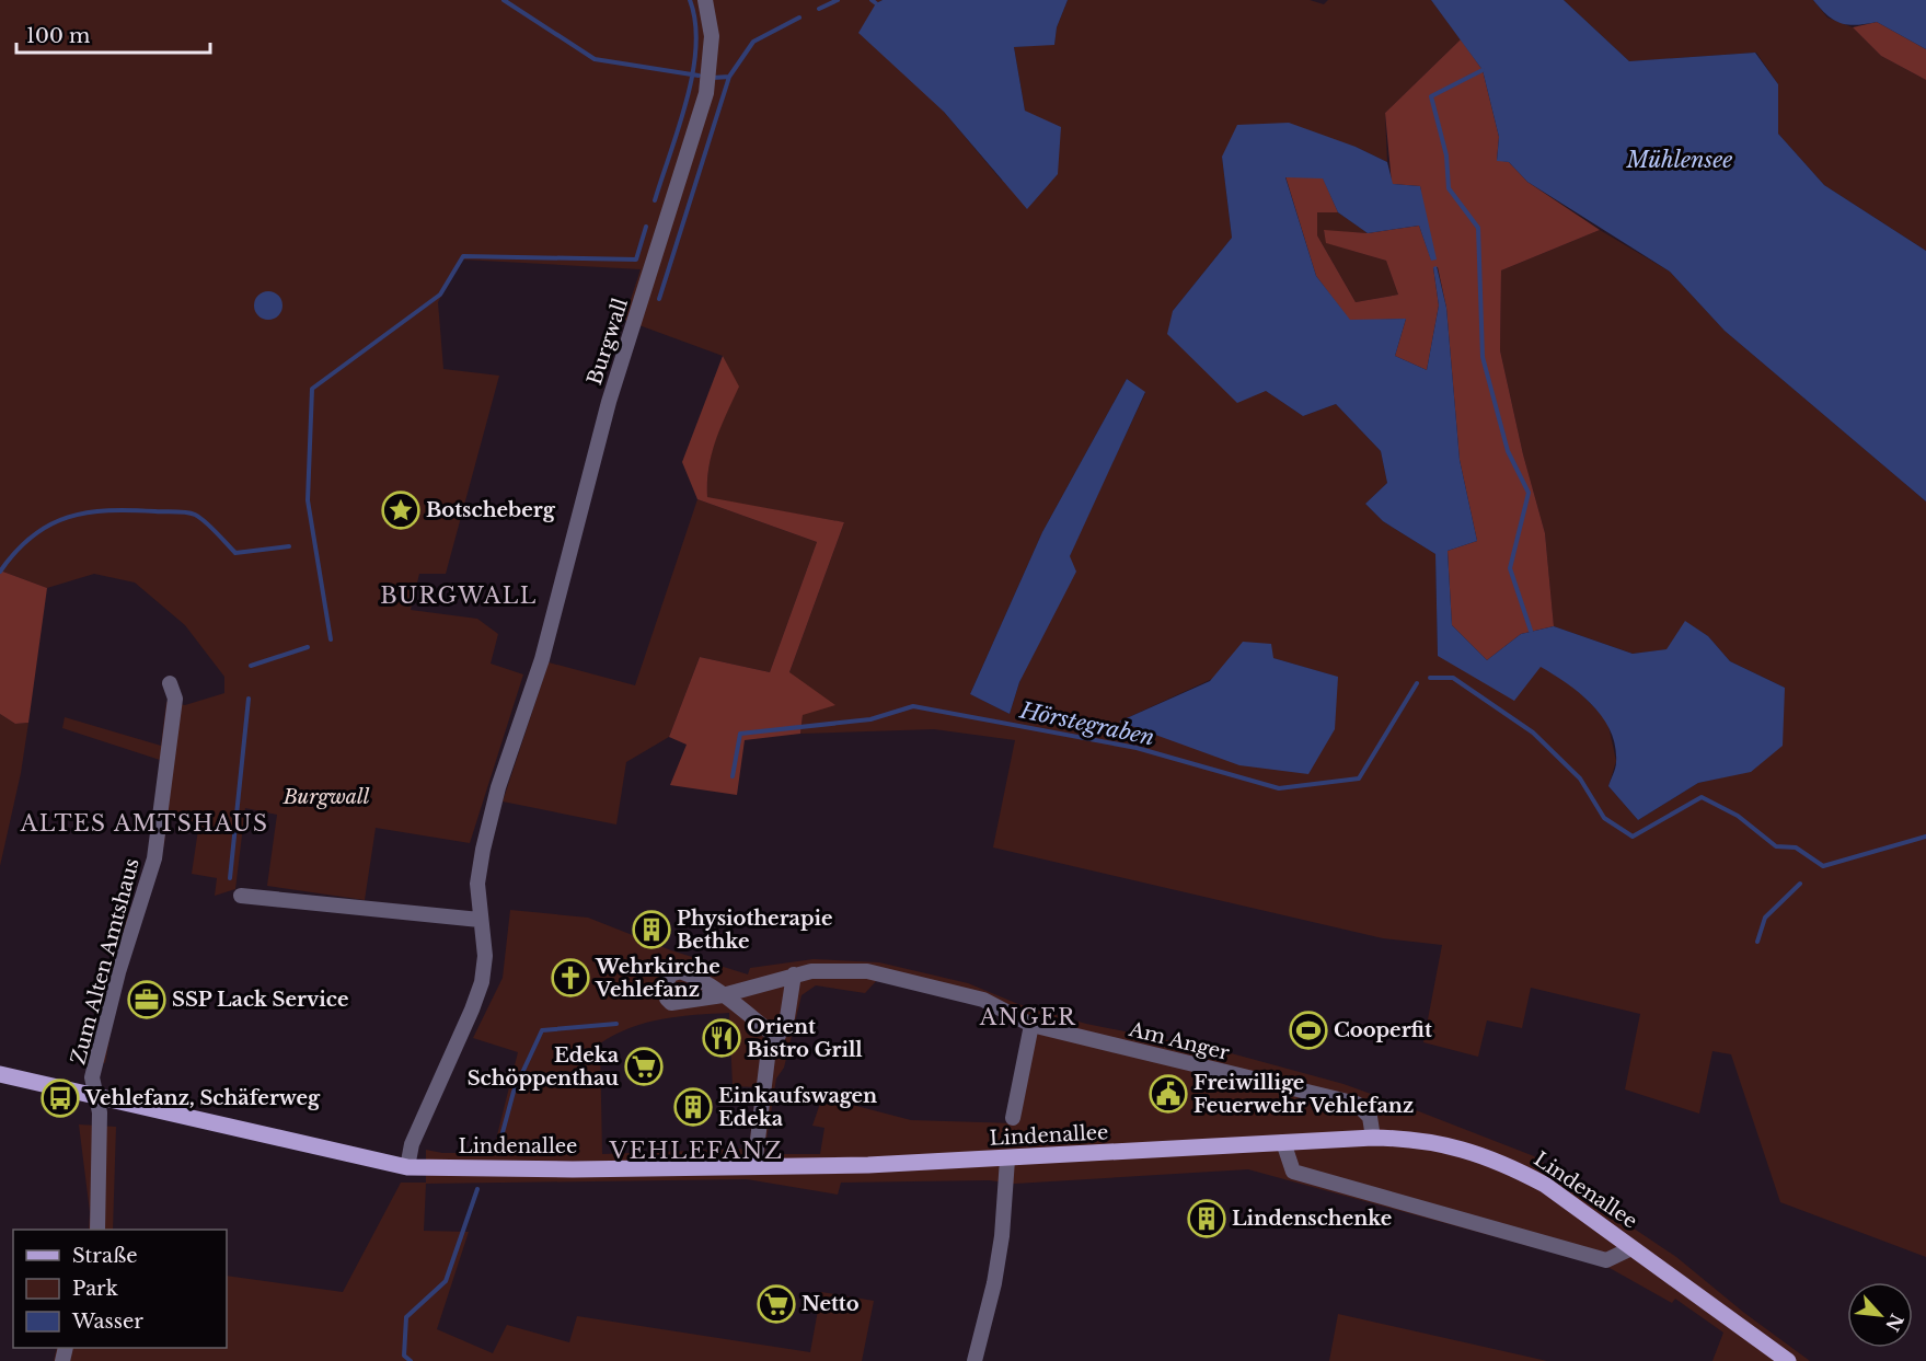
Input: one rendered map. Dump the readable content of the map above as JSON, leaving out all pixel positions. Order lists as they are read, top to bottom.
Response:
{
  "streets": {
    "main road": ["Lindenallee"],
    "street": ["Burgwall", "Zum Alten Amtshaus", "Am Anger"]
  },
  "crossings": [
    ["Burgwall", "Lindenallee"],
    ["Zum Alten Amtshaus", "Lindenallee"],
    ["Am Anger", "Lindenallee"]
  ],
  "districts": [
    "BURGWALL",
    "ALTES AMTSHAUS",
    "ANGER",
    "VEHLEFANZ"
  ],
  "water": ["Mühlensee", "Hörstegraben"],
  "parks": ["Burgwall"],
  "places": {
    "place": ["Botscheberg"],
    "building": ["Physiotherapie Bethke", "Einkaufswagen Edeka", "Lindenschenke"],
    "church": ["Wehrkirche Vehlefanz"],
    "office": ["SSP Lack Service"],
    "sports": ["Cooperfit"],
    "restaurant": ["Orient Bistro Grill"],
    "supermarket": ["Edeka Schöppenthau", "Netto"],
    "public building": ["Freiwillige Feuerwehr Vehlefanz"],
    "bus stop": ["Vehlefanz, Schäferweg"]
  },
  "legend": ["Straße", "Park", "Wasser"],
  "scale_bar": "100 m",
  "north": "bottom right"
}
